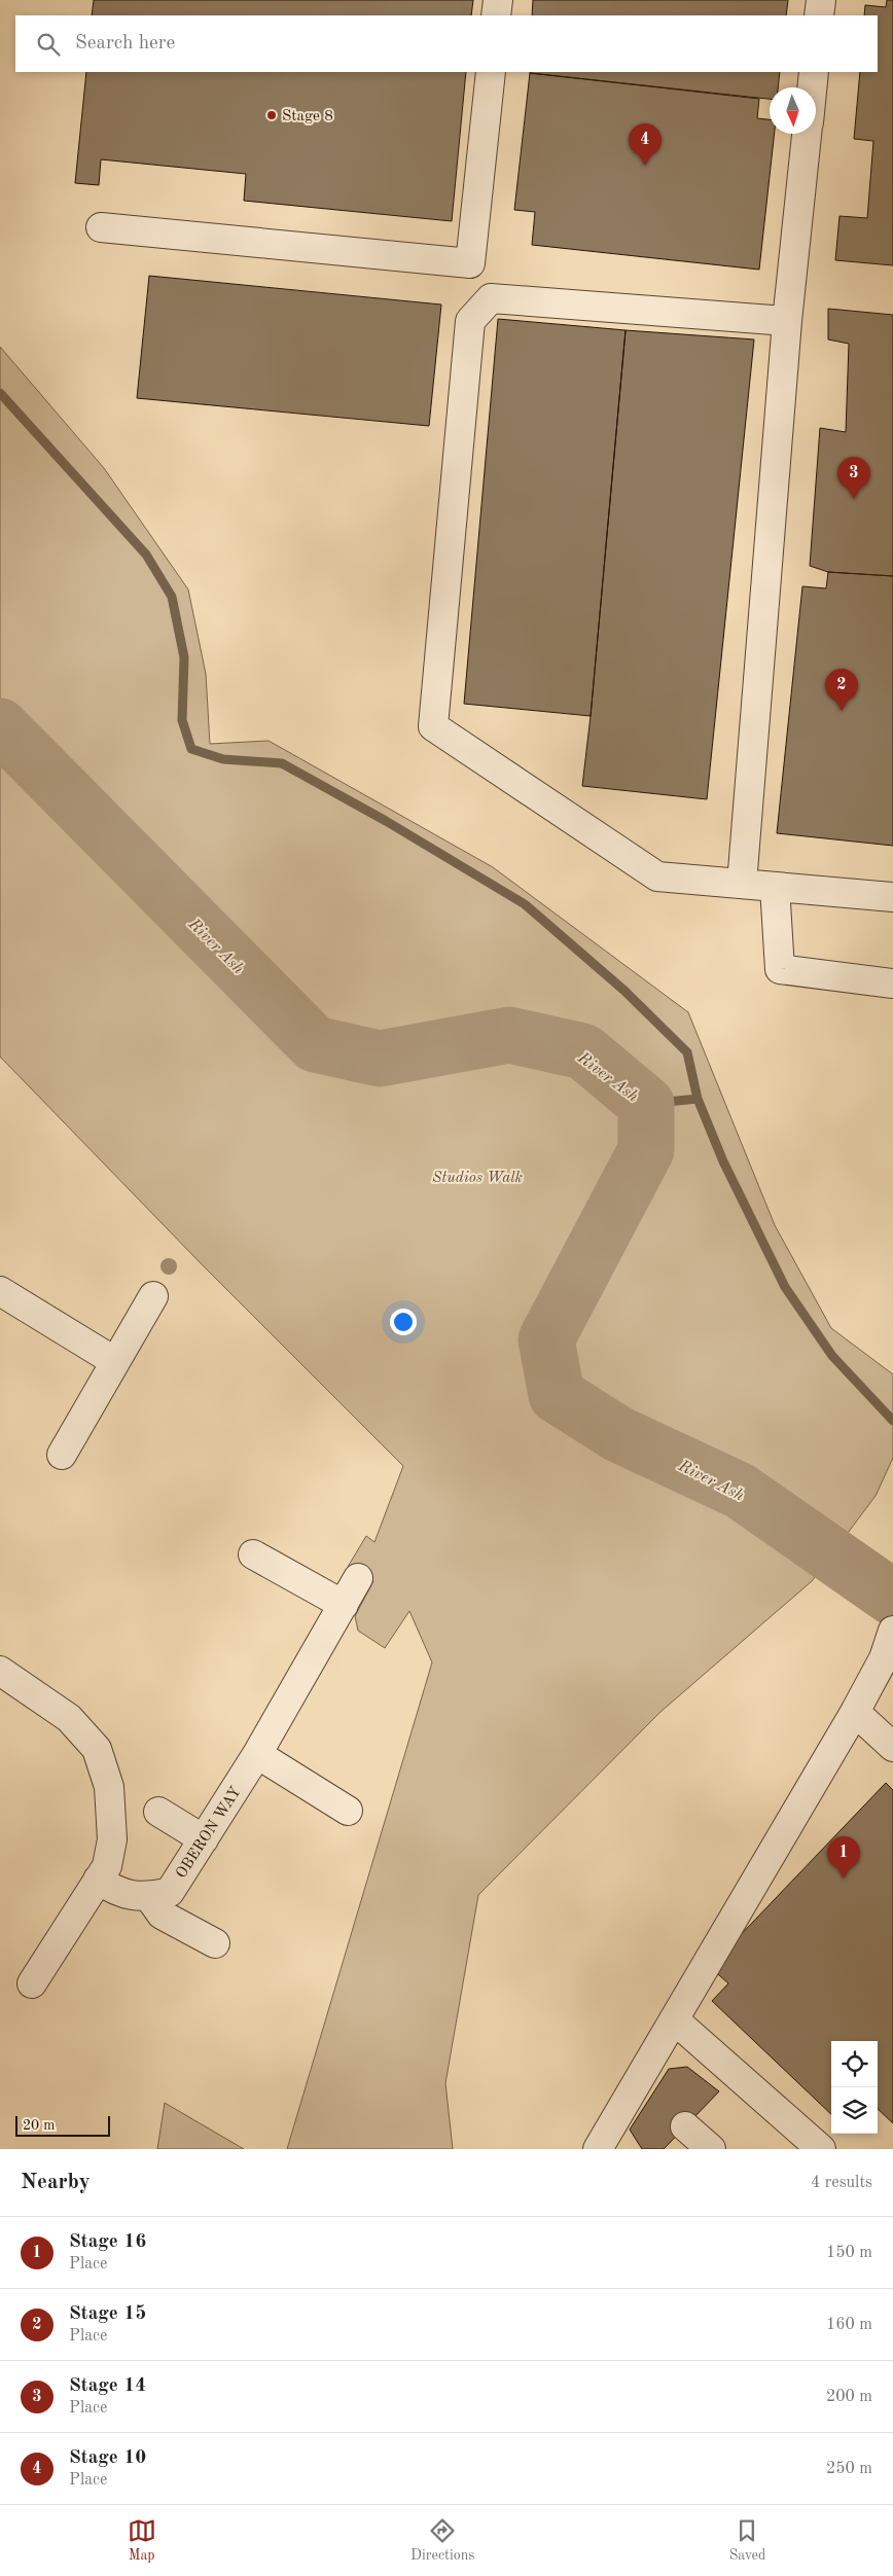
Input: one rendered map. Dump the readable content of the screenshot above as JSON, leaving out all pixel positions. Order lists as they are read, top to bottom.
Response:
{
  "streets": {
    "street": ["OBERON WAY"]
  },
  "water": ["River Ash"],
  "parks": ["Studios Walk"],
  "places": ["Stage 8"],
  "scale_bar": "20 m",
  "north": "bottom",
  "page": {
    "search": "Search here",
    "pins": [
      "4",
      "3",
      "2",
      "1"
    ],
    "scale": "20 m",
    "heading": ["Nearby", "4 results"],
    "list": [
      {
        "mark": "1",
        "name": "Stage 16",
        "note": "Place",
        "value": "150 m"
      },
      {
        "mark": "2",
        "name": "Stage 15",
        "note": "Place",
        "value": "160 m"
      },
      {
        "mark": "3",
        "name": "Stage 14",
        "note": "Place",
        "value": "200 m"
      },
      {
        "mark": "4",
        "name": "Stage 10",
        "note": "Place",
        "value": "250 m"
      }
    ],
    "nav": ["Map", "Directions", "Saved"]
  }
}
